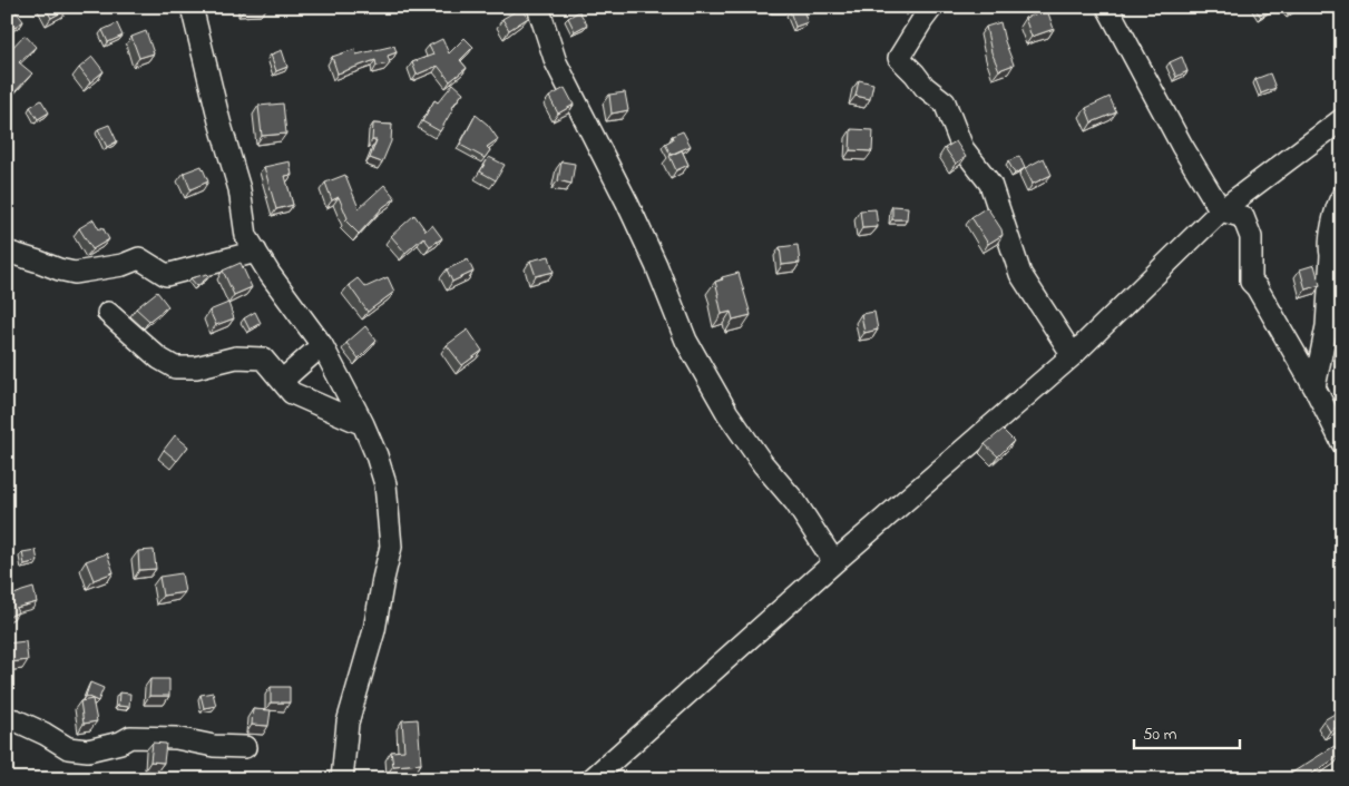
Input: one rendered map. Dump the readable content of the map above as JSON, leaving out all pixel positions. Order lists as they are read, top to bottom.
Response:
{
  "scale_bar": "50 m"
}
